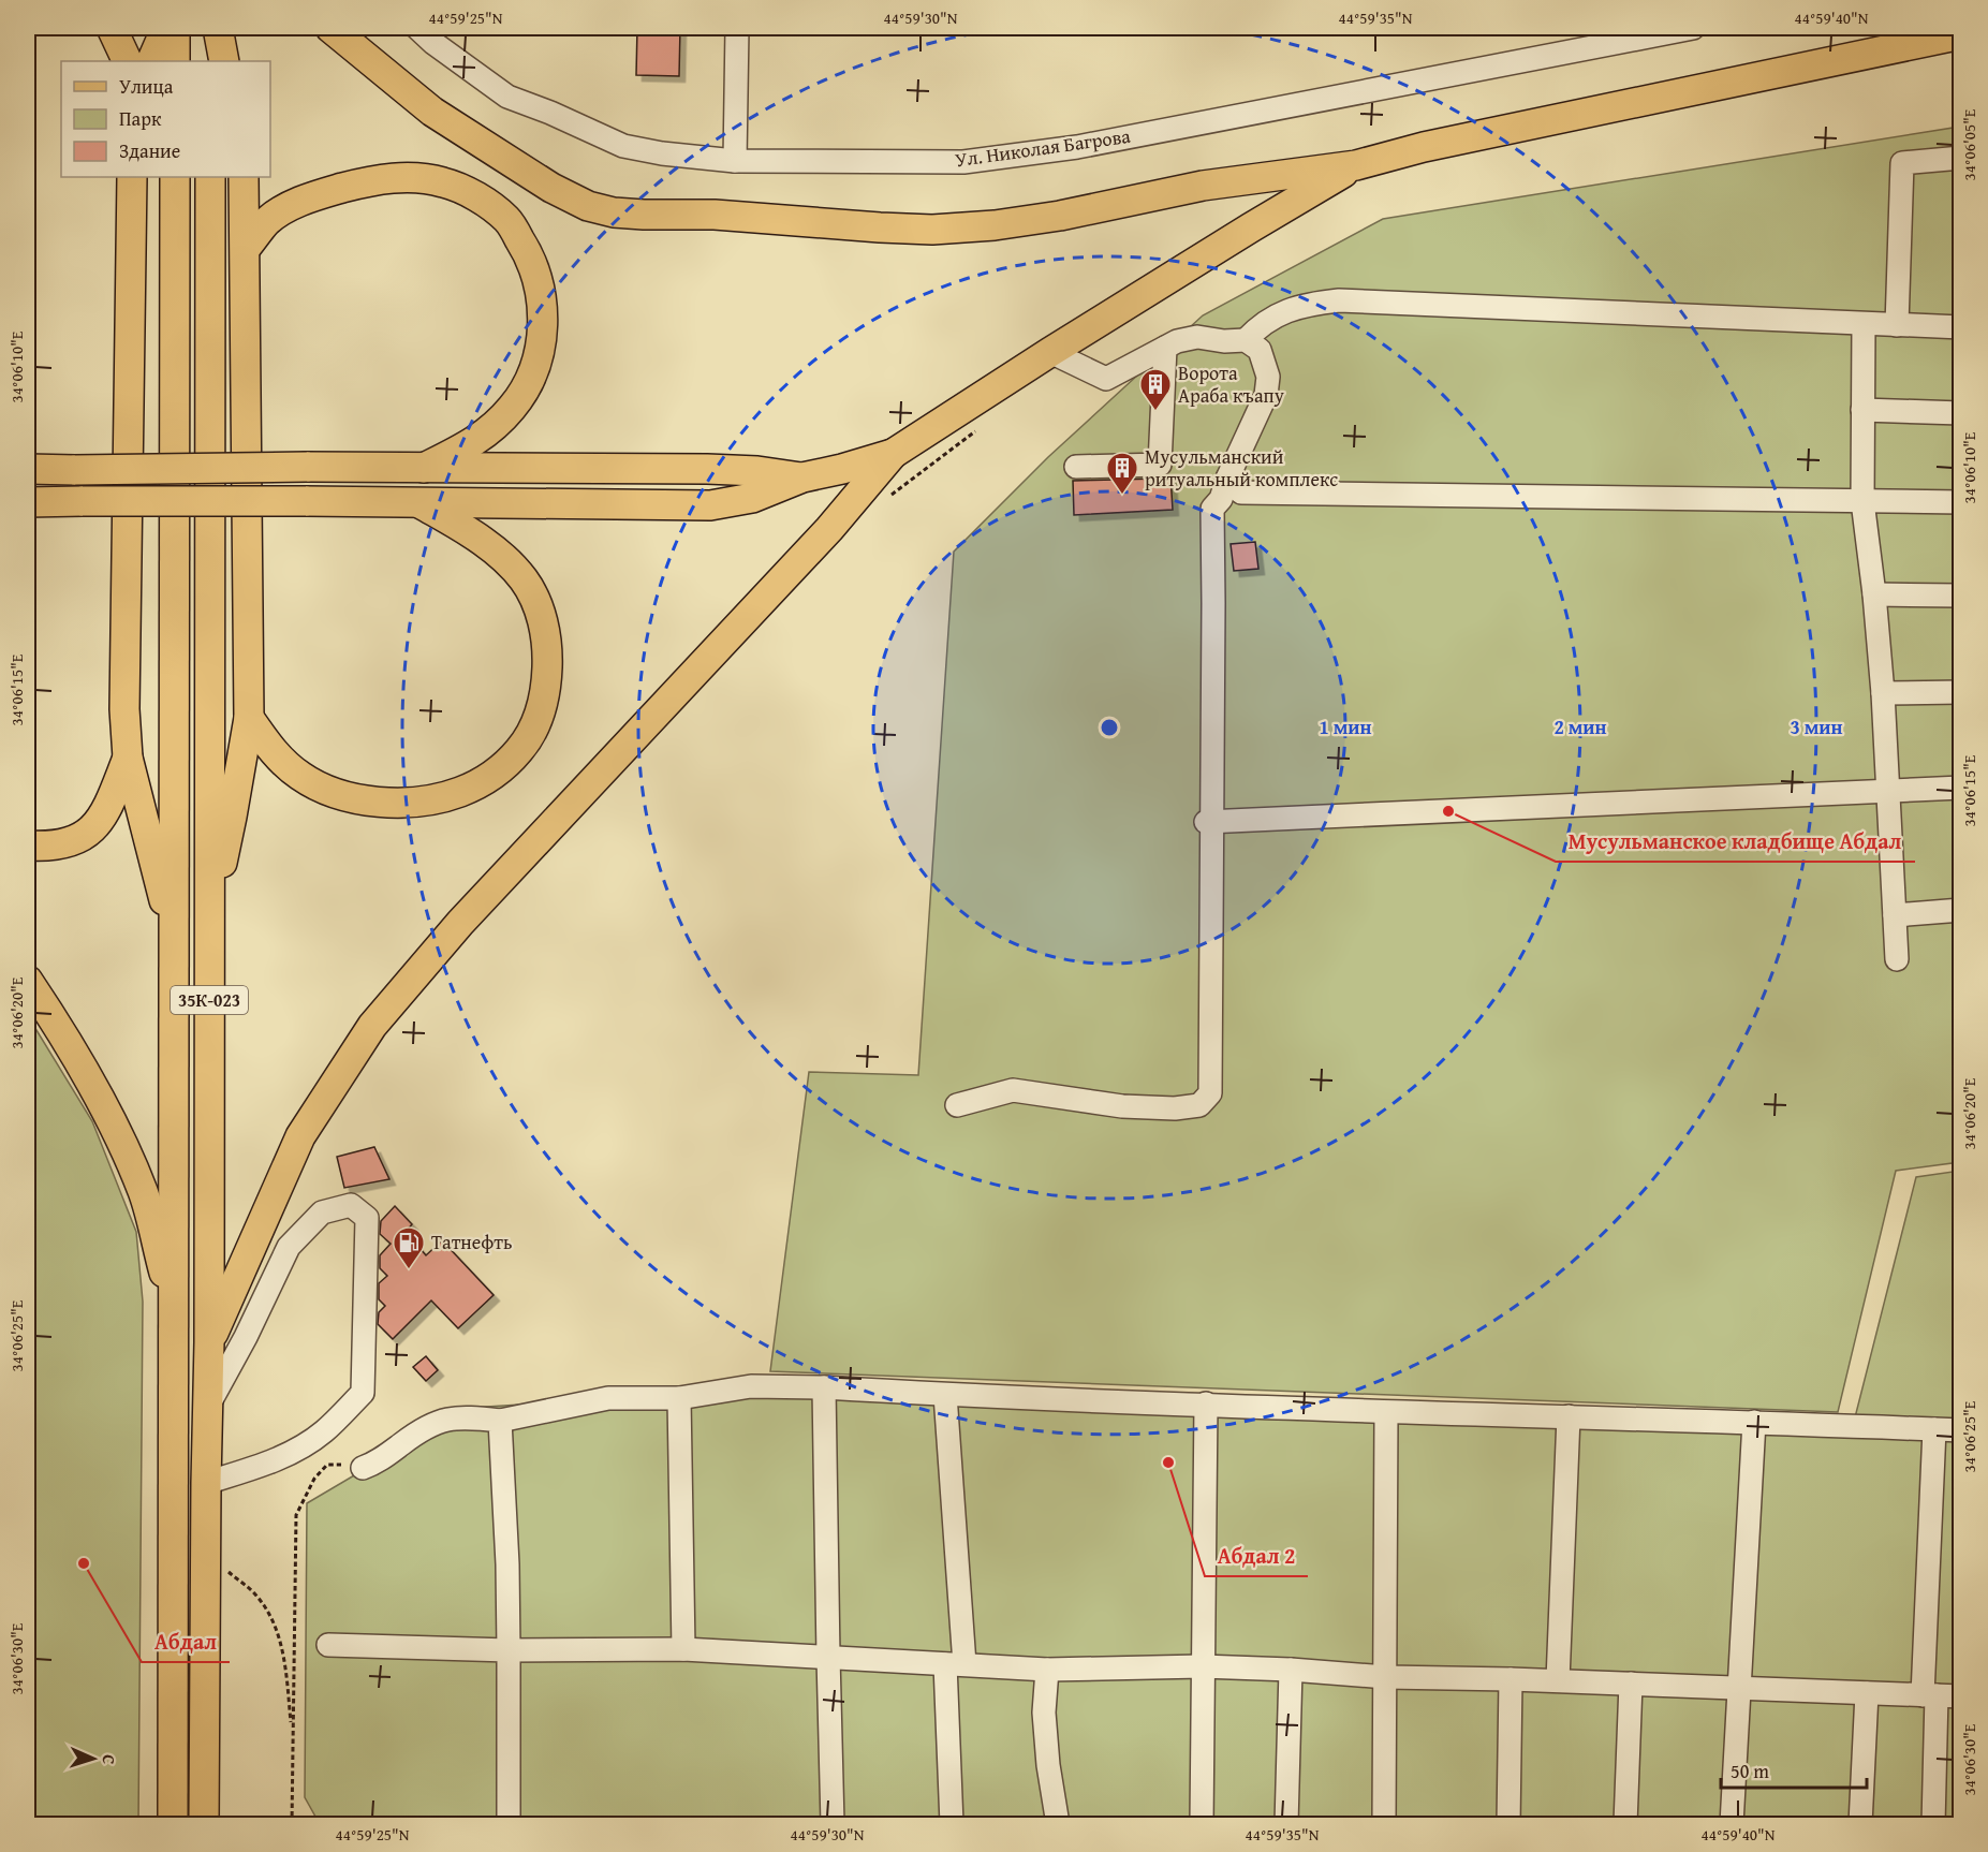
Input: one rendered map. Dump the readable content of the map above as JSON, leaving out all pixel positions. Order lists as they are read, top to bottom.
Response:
{
  "streets": {
    "main road": ["35К-023"],
    "street": ["Ул. Николая Багрова"]
  },
  "places": {
    "building": ["Ворота Араба къапу", "Мусульманский ритуальный комплекс"],
    "other": ["Мусульманское кладбище Абдал", "Абдал 2", "Абдал"],
    "fuel station": ["Татнефть"]
  },
  "legend": ["Улица", "Парк", "Здание"],
  "scale_bar": "50 m",
  "north": "right",
  "coordinates": [
    "44°59'25\"N",
    "44°59'30\"N",
    "44°59'35\"N",
    "44°59'40\"N",
    "34°06'05\"E",
    "34°06'10\"E",
    "34°06'15\"E",
    "34°06'20\"E",
    "34°06'25\"E",
    "34°06'30\"E"
  ],
  "rings": ["1 мин", "2 мин", "3 мин"]
}
